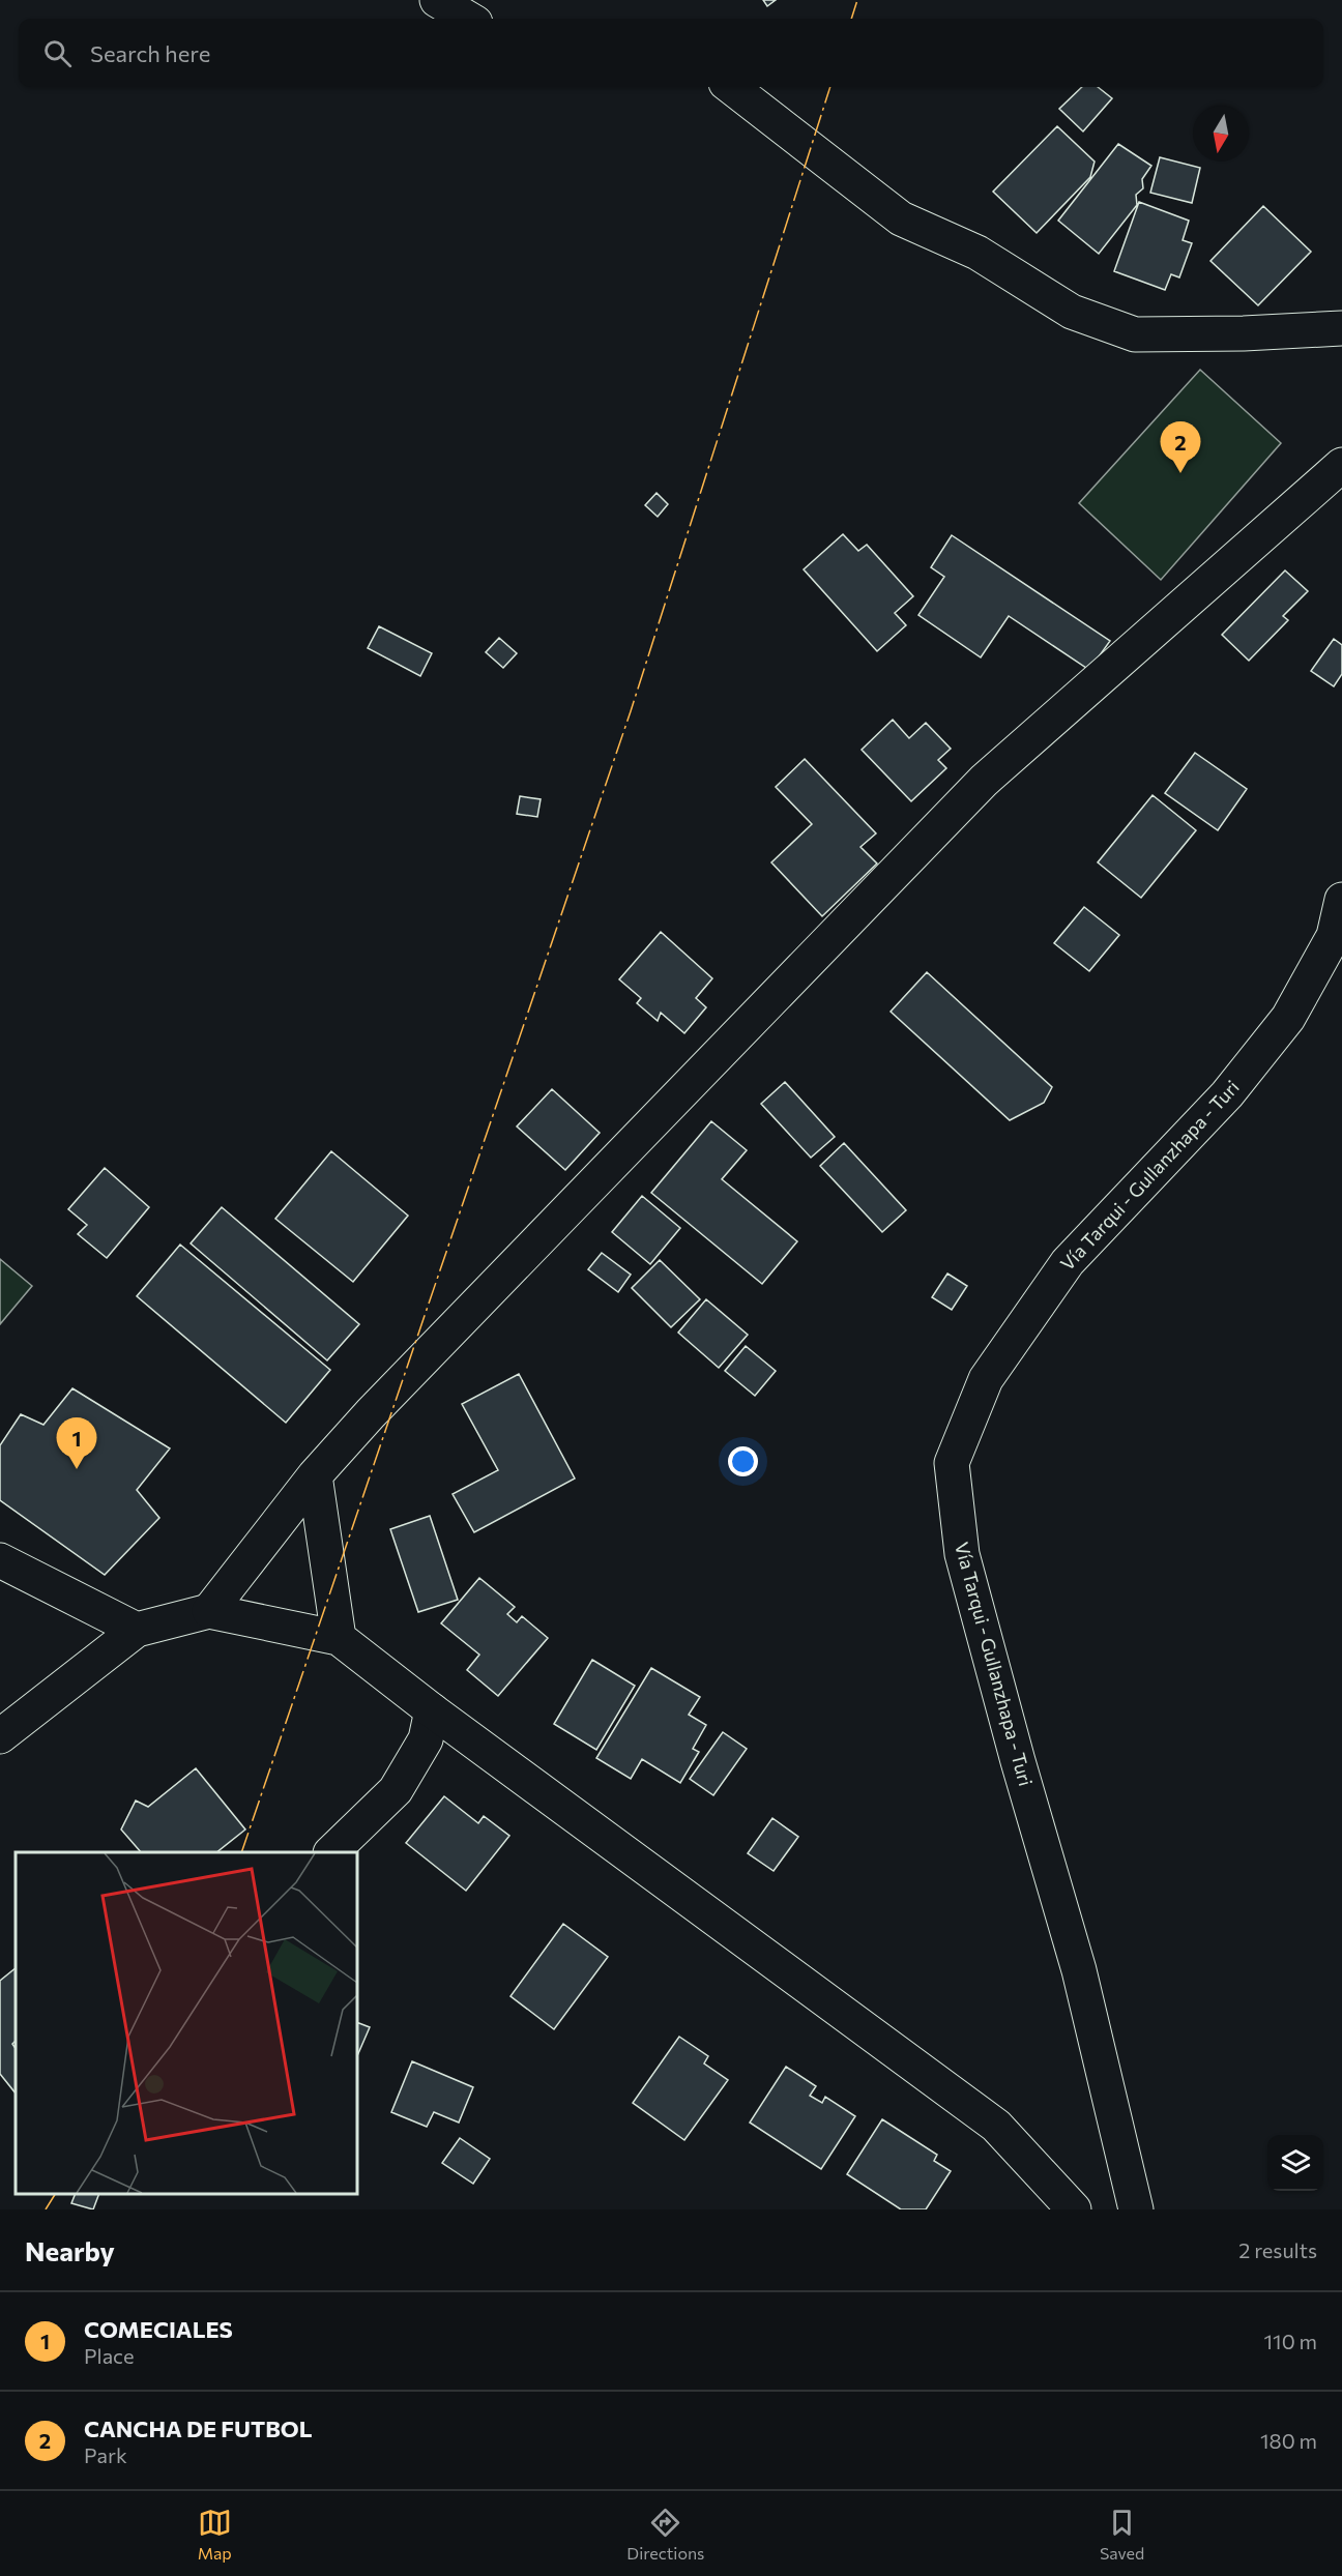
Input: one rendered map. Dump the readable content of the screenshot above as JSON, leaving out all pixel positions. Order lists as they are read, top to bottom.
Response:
{
  "streets": {
    "street": ["Vía Tarqui - Gullanzhapa - Turi"]
  },
  "north": "bottom",
  "page": {
    "search": "Search here",
    "pins": ["2", "1"],
    "heading": ["Nearby", "2 results"],
    "list": [
      {
        "mark": "1",
        "name": "COMECIALES",
        "note": "Place",
        "value": "110 m"
      },
      {
        "mark": "2",
        "name": "CANCHA DE FUTBOL",
        "note": "Park",
        "value": "180 m"
      }
    ],
    "nav": ["Map", "Directions", "Saved"]
  }
}
